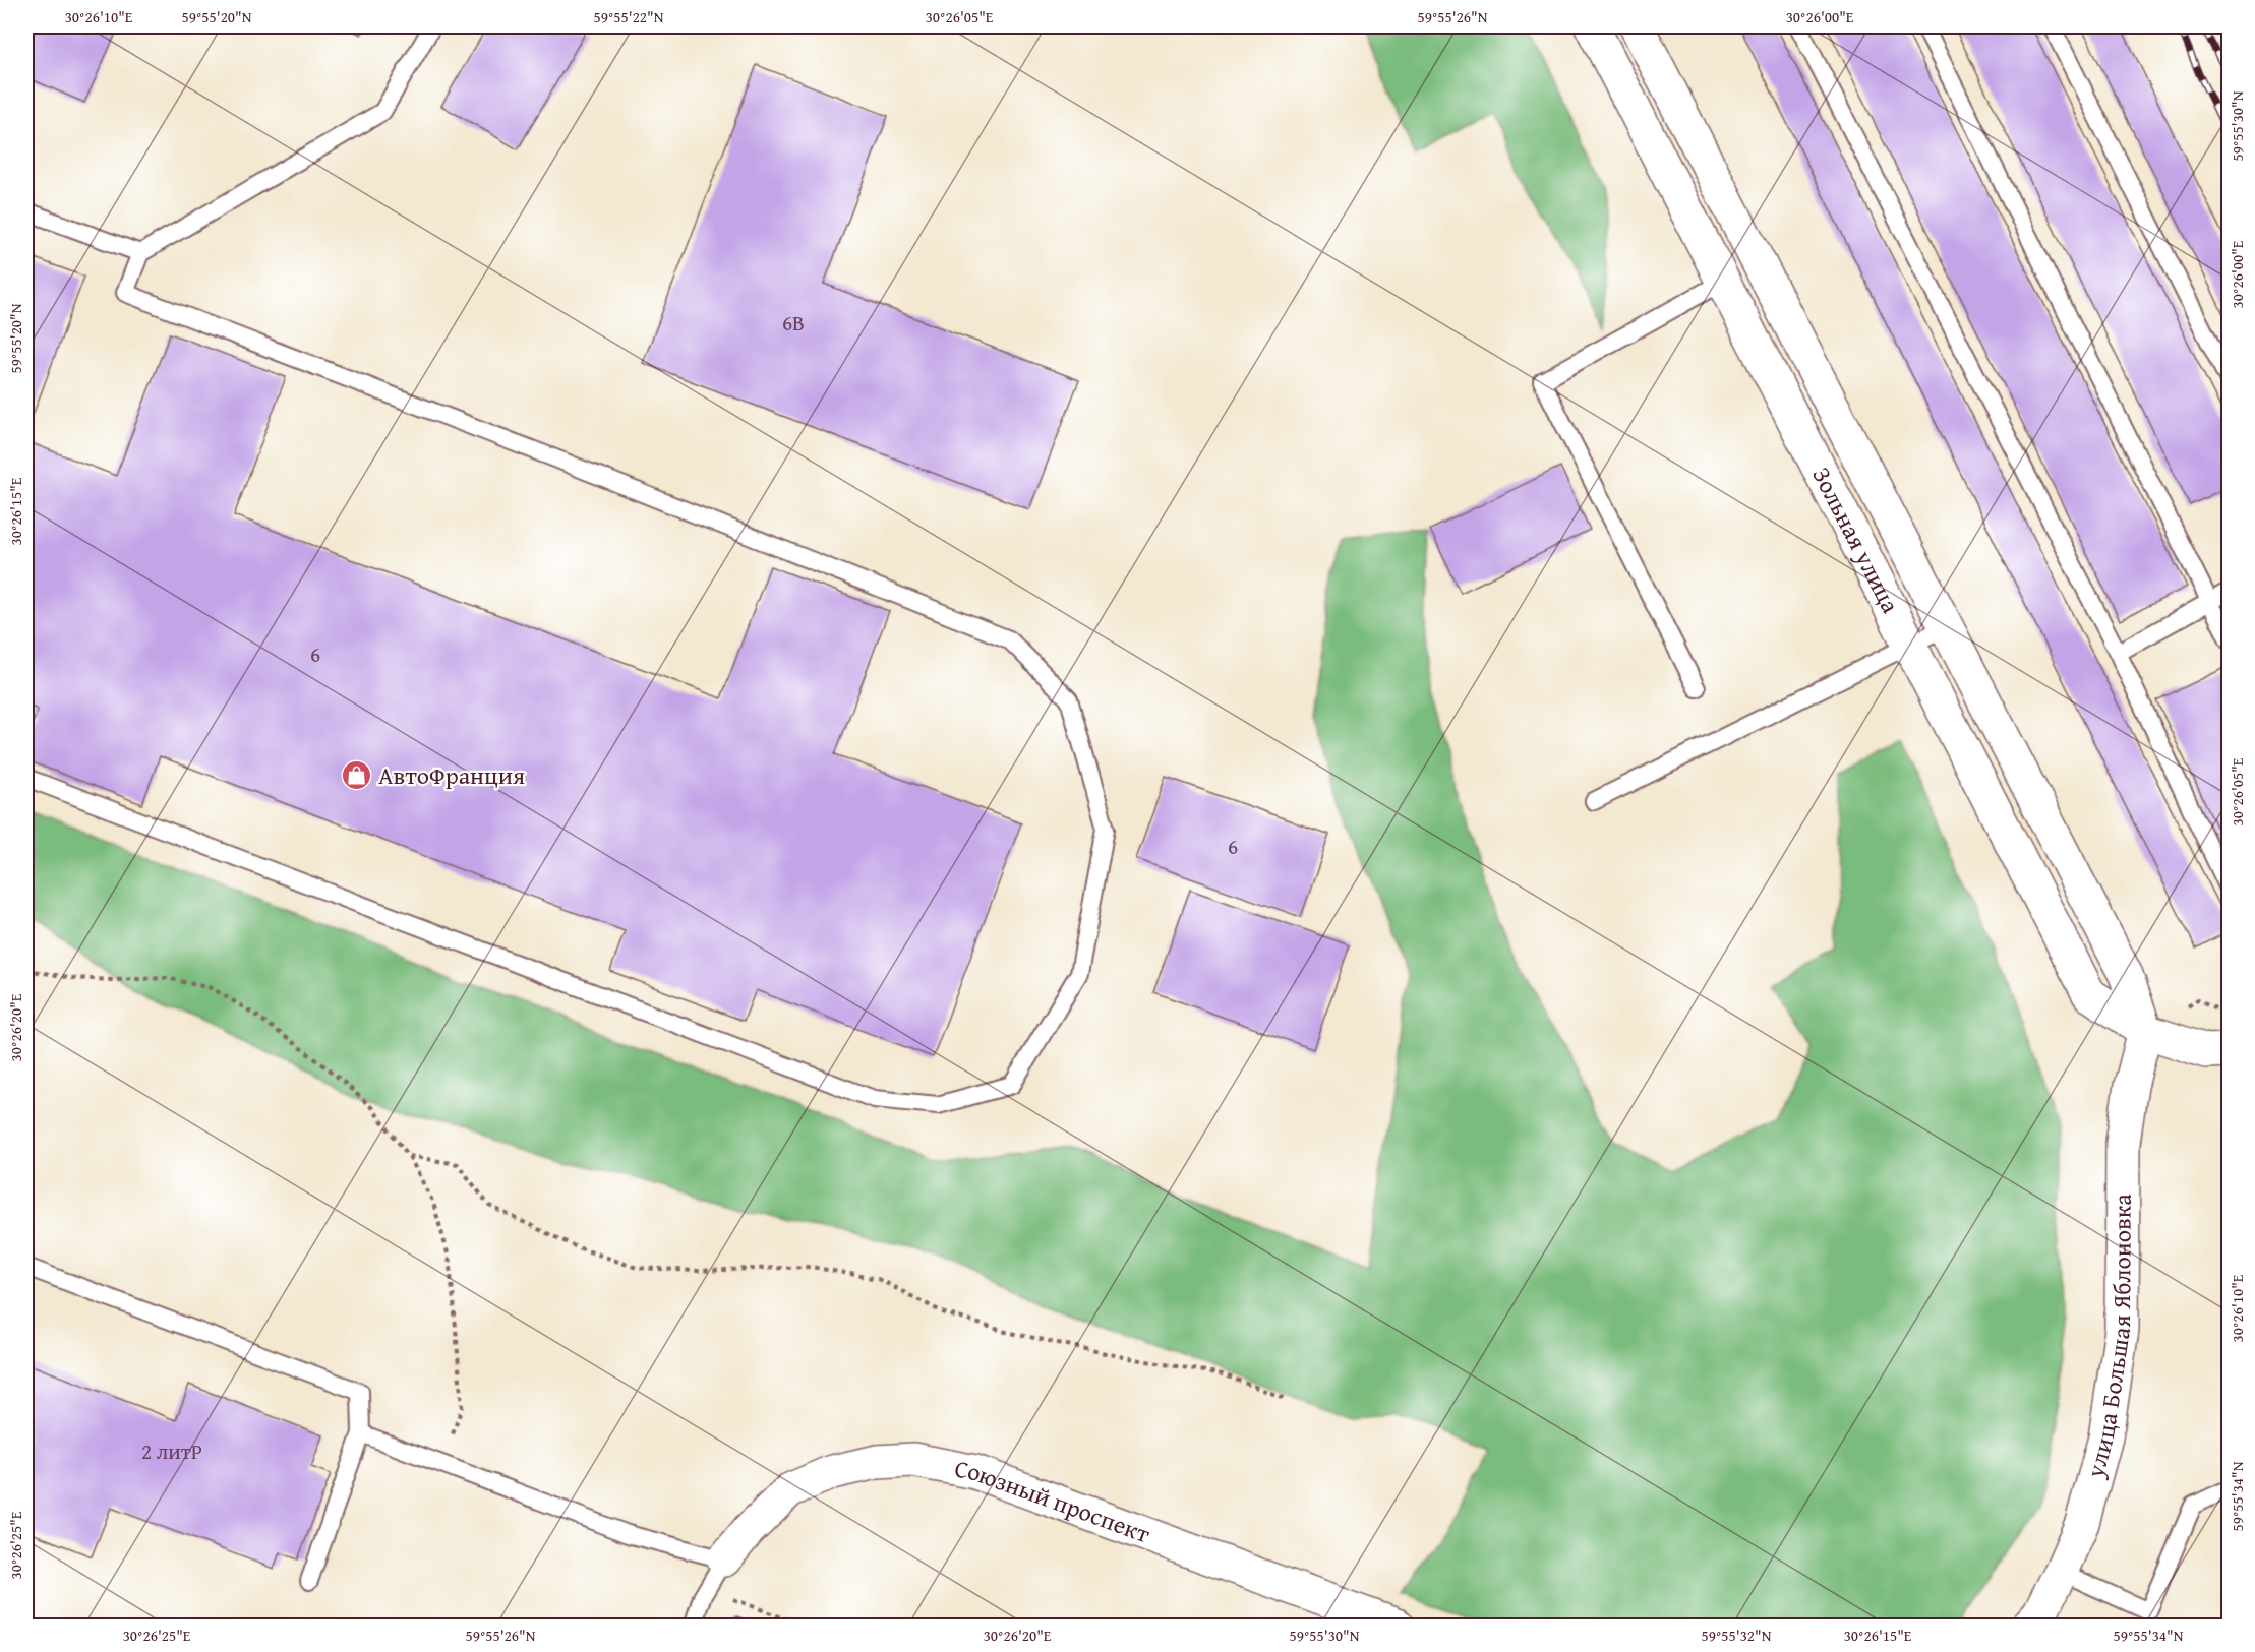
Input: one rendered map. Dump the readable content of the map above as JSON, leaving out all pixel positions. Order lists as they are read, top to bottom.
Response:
{
  "streets": {
    "street": ["Зольная улица", "улица Большая Яблоновка", "Союзный проспект"]
  },
  "crossings": [
    ["Зольная улица", "улица Большая Яблоновка"]
  ],
  "places": {
    "shop": ["АвтоФранция"]
  },
  "house_numbers": [
    "6В",
    "6",
    "6",
    "2 литР"
  ],
  "coordinates": [
    "30°26'10\"E",
    "59°55'20\"N",
    "59°55'22\"N",
    "30°26'05\"E",
    "59°55'26\"N",
    "30°26'00\"E",
    "59°55'30\"N",
    "30°26'15\"E",
    "30°26'20\"E",
    "59°55'34\"N",
    "30°26'25\"E",
    "59°55'32\"N"
  ]
}
